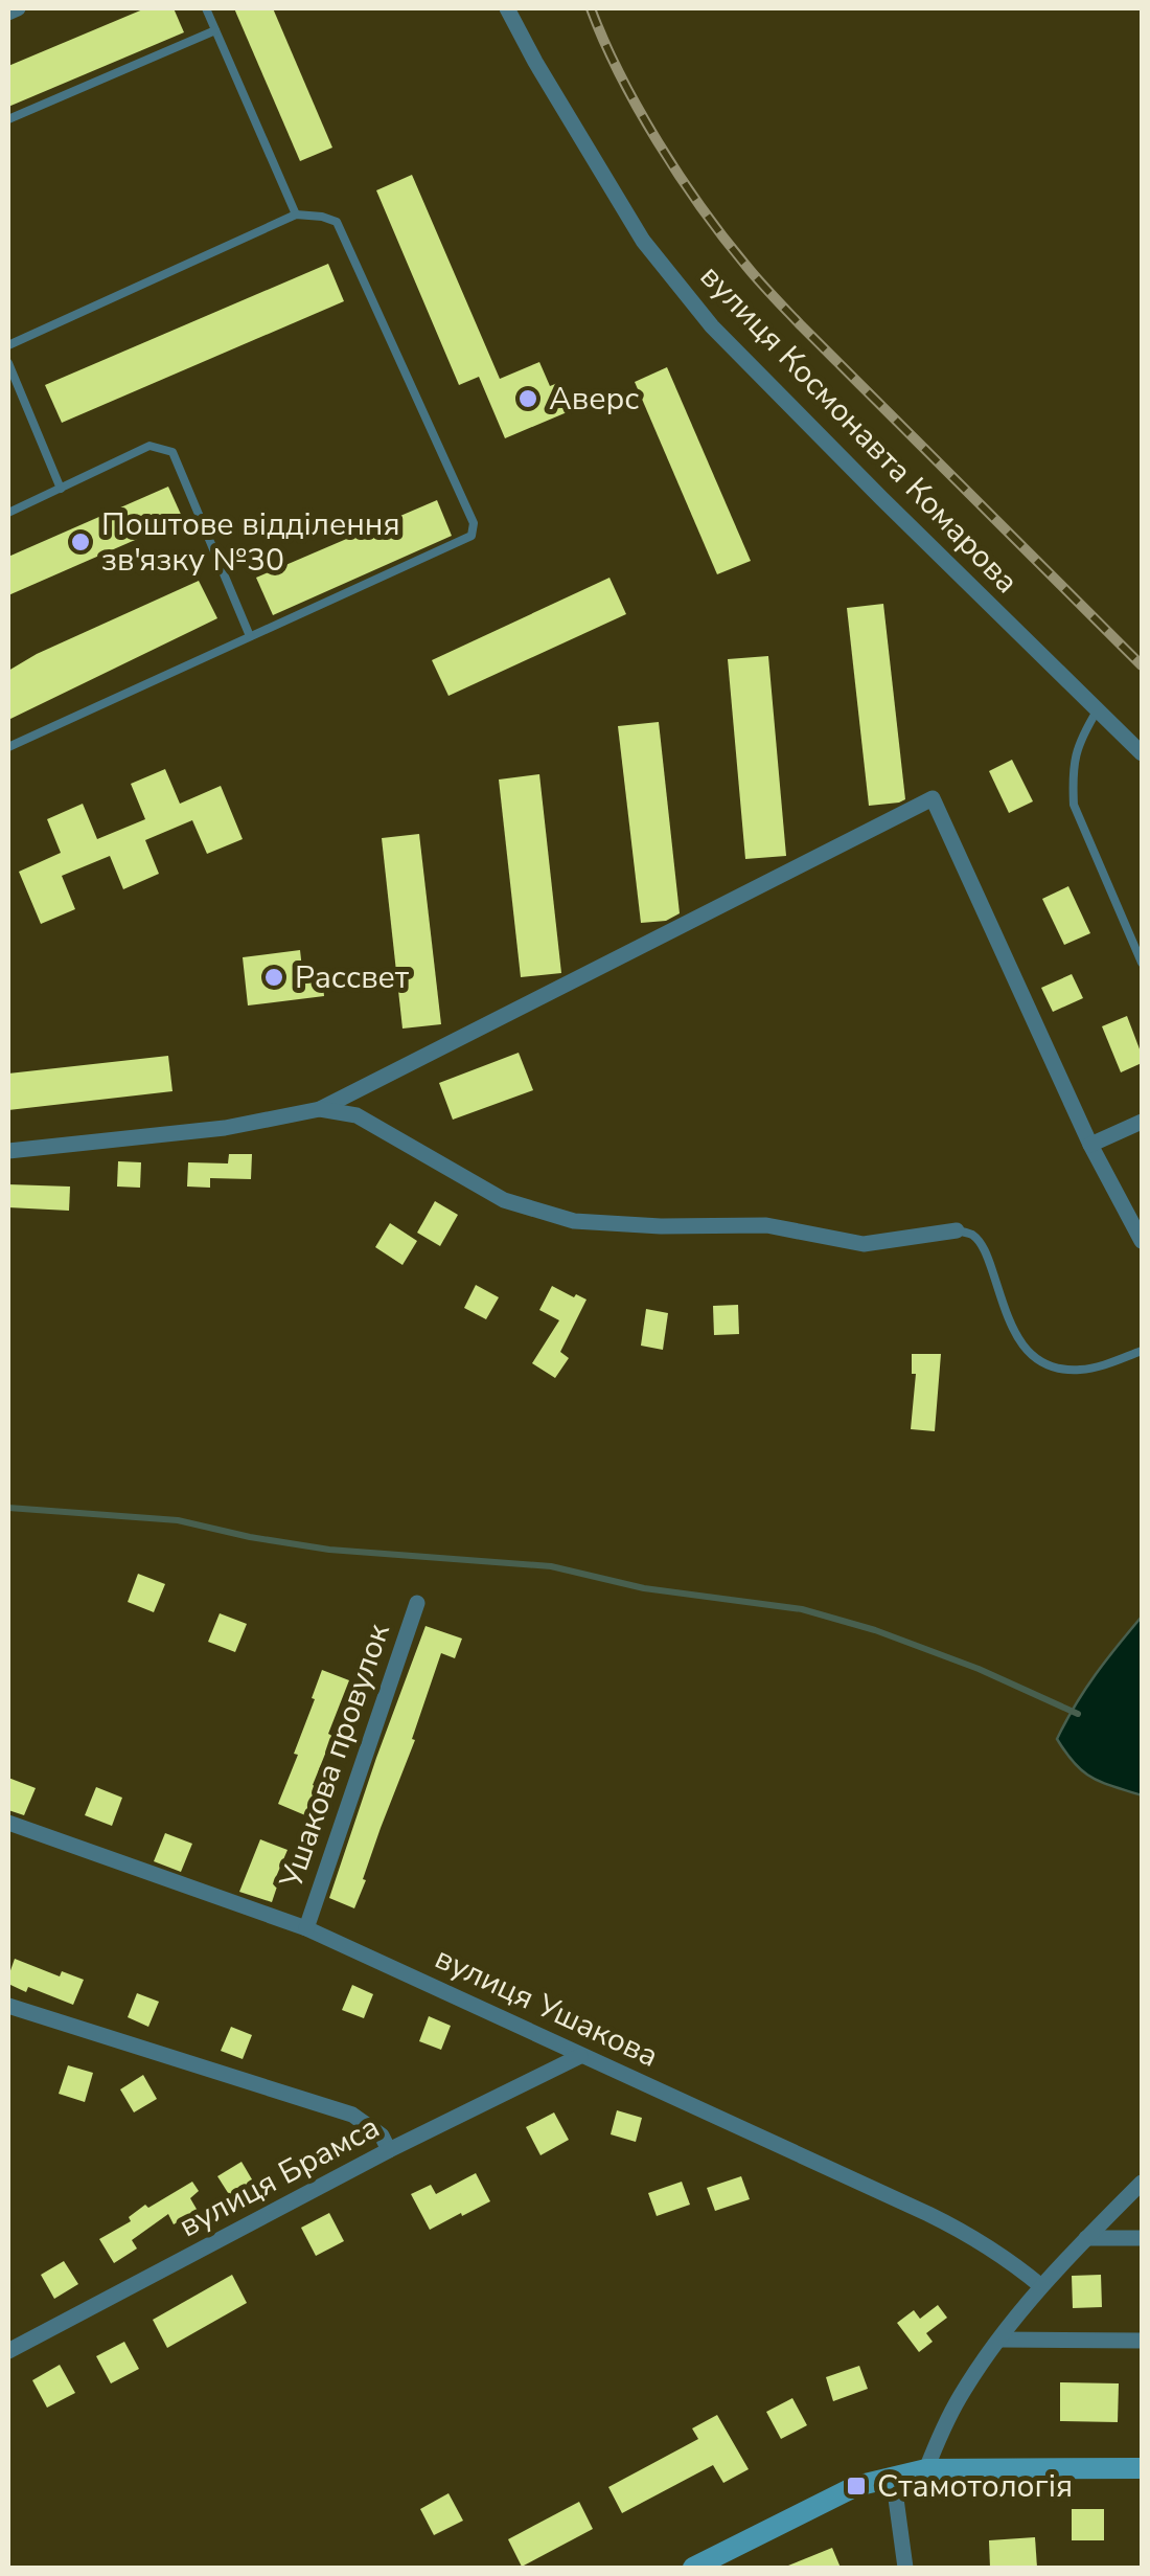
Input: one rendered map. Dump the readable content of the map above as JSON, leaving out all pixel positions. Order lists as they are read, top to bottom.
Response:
{
  "streets": {
    "street": [
      "вулиця Космонавта Комарова",
      "Ушакова провулок",
      "вулиця Ушакова",
      "вулиця Брамса"
    ]
  },
  "crossings": [
    ["Ушакова провулок", "вулиця Ушакова"],
    ["вулиця Ушакова", "вулиця Брамса"]
  ],
  "places": {
    "other": ["Аверс", "Поштове відділення зв'язку №30", "Рассвет"],
    "transit": ["Стамотологія"]
  }
}
